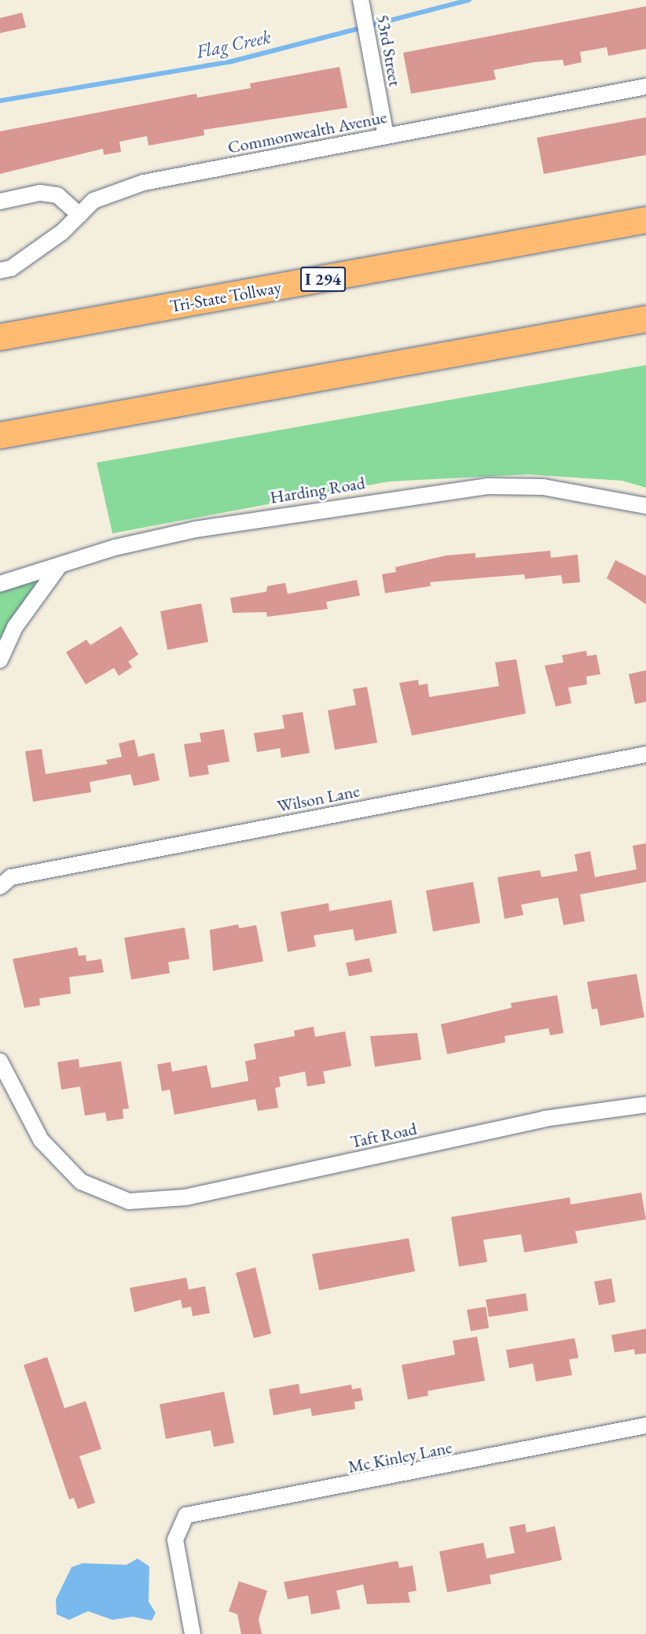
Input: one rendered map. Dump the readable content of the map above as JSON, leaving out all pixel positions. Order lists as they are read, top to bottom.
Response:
{
  "streets": {
    "highway": ["I 294", "Tri-State Tollway"],
    "street": [
      "53rd Street",
      "Commonwealth Avenue",
      "Harding Road",
      "Wilson Lane",
      "Taft Road",
      "Mc Kinley Lane"
    ]
  },
  "crossings": [
    ["53rd Street", "Commonwealth Avenue"]
  ],
  "water": ["Flag Creek"]
}
